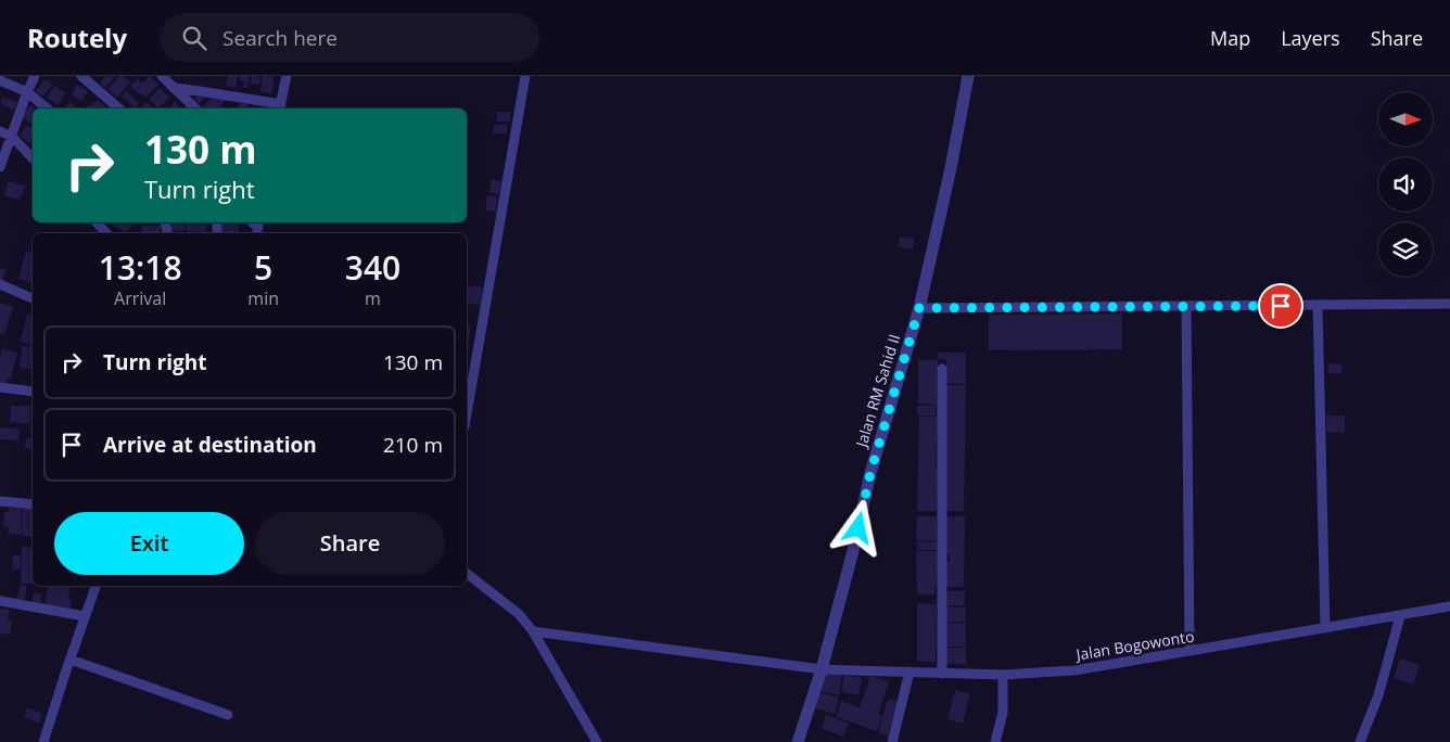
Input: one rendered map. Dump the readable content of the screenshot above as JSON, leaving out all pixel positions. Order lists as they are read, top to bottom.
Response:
{
  "streets": {
    "street": ["Jalan RM Sahid II", "Jalan Bogowonto"]
  },
  "crossings": [
    ["Jalan RM Sahid II", "Jalan Bogowonto"]
  ],
  "north": "right",
  "page": {
    "header": "Routely",
    "search": "Search here",
    "nav": ["Map", "Layers", "Share"],
    "turn": ["130 m", "Turn right"],
    "eta": [
      "13:18",
      "Arrival",
      "5",
      "min",
      "340",
      "m"
    ],
    "list": [
      {
        "name": "Turn right",
        "value": "130 m"
      },
      {
        "name": "Arrive at destination",
        "value": "210 m"
      }
    ],
    "buttons": ["Exit", "Share"]
  }
}
